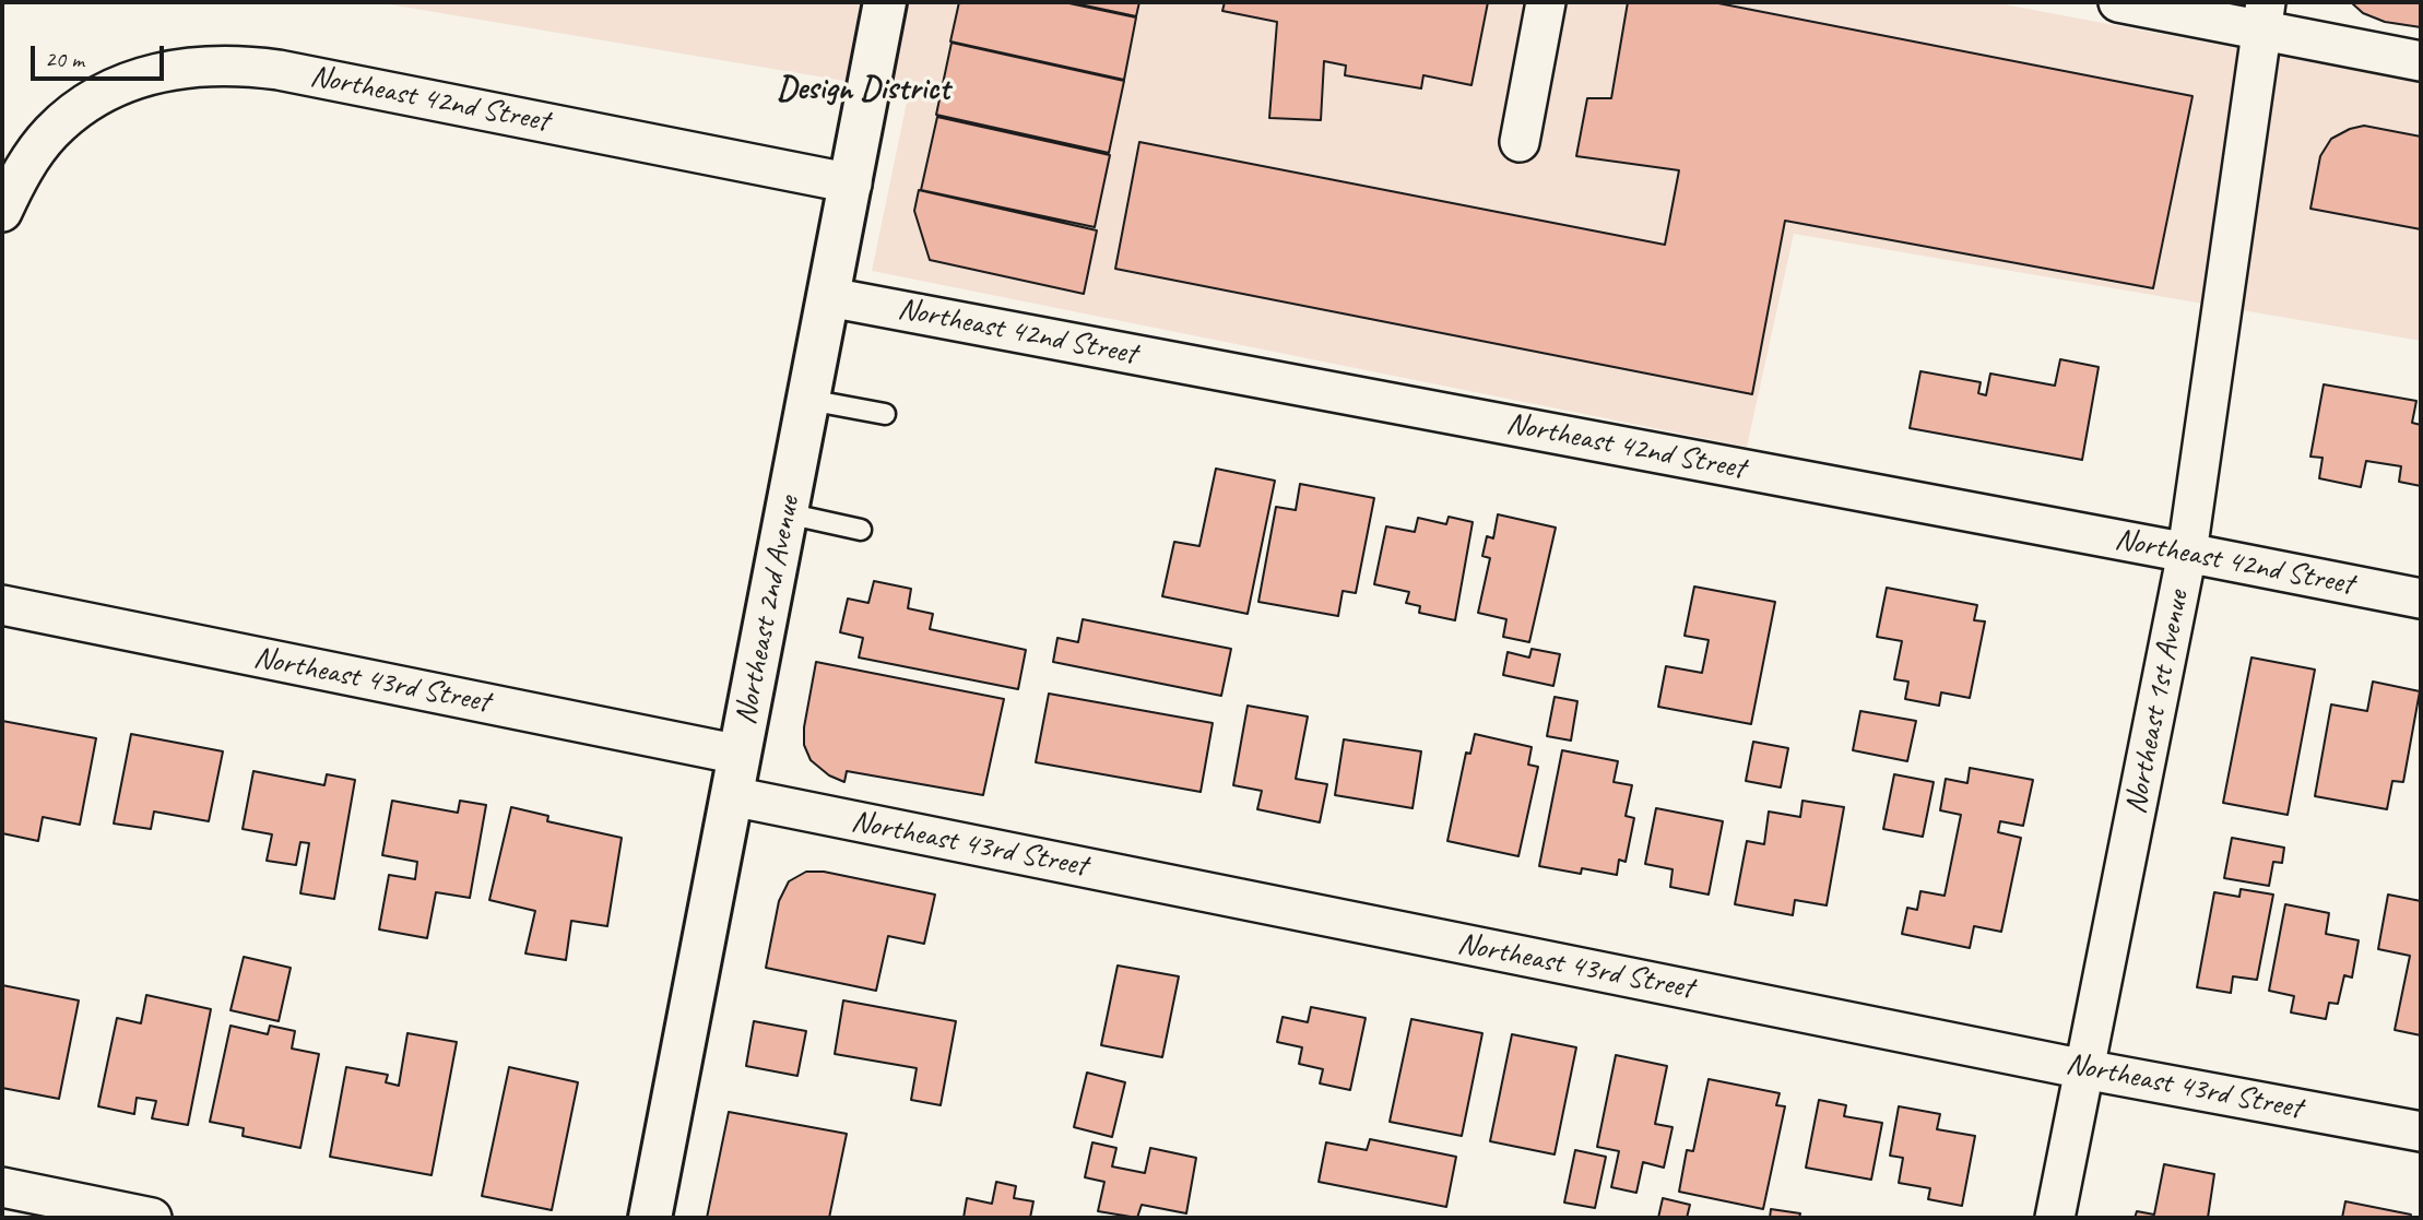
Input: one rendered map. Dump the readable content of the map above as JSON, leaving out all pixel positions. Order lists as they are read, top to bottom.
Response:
{
  "streets": {
    "main road": ["Northeast 2nd Avenue"],
    "street": ["Northeast 42nd Street", "Northeast 43rd Street", "Northeast 1st Avenue"]
  },
  "crossings": [
    ["Northeast 42nd Street", "Northeast 2nd Avenue"],
    ["Northeast 42nd Street", "Northeast 1st Avenue"],
    ["Northeast 2nd Avenue", "Northeast 43rd Street"],
    ["Northeast 43rd Street", "Northeast 1st Avenue"]
  ],
  "districts": ["Design District"],
  "scale_bar": "20 m"
}
